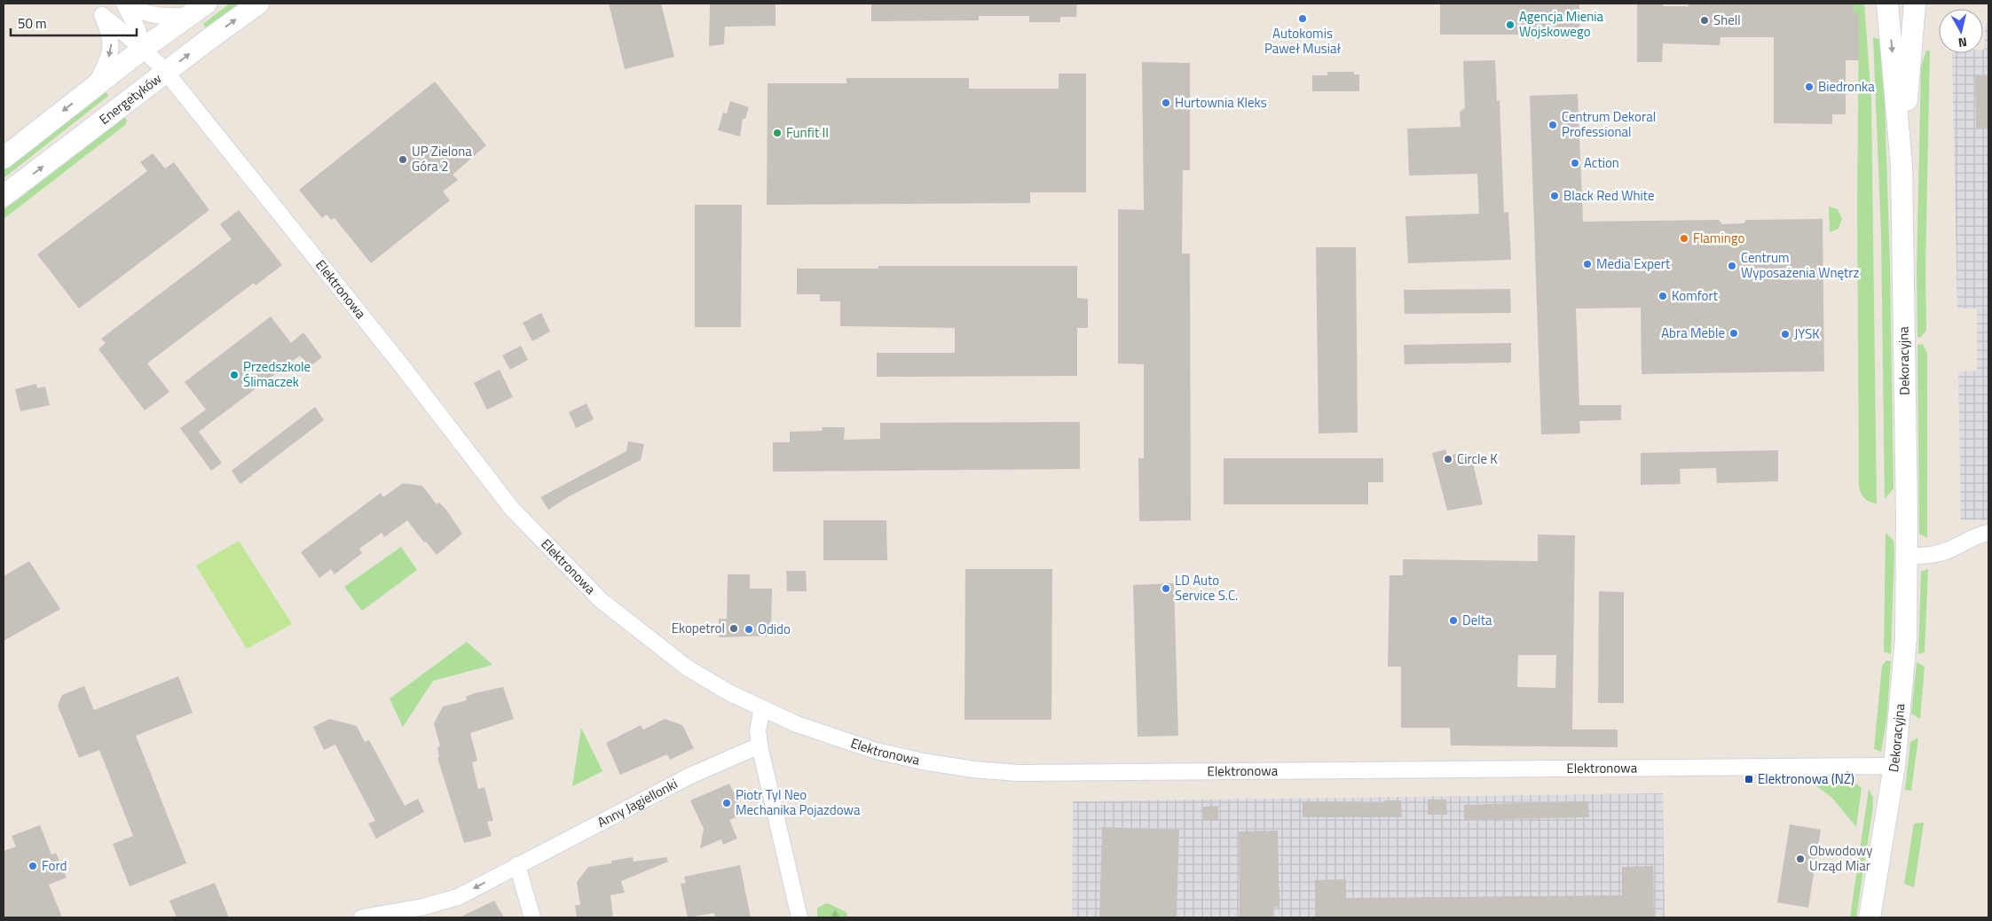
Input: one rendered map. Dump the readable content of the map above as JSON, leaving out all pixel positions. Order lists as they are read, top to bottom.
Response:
{
  "streets": {
    "street": [
      "Energetyków",
      "Elektronowa",
      "Dekoracyjna",
      "Anny Jagiellonki"
    ]
  },
  "crossings": [
    ["Energetyków", "Elektronowa"],
    ["Elektronowa", "Dekoracyjna"]
  ],
  "one_way": ["Anny Jagiellonki"],
  "places": {
    "other": [
      "Autokomis Paweł Musiał",
      "Shell",
      "Agencja Mienia Wojskowego",
      "Biedronka",
      "Hurtownia Kleks",
      "Centrum Dekoral Professional",
      "Funfit II",
      "UP Zielona Góra 2",
      "Action",
      "Black Red White",
      "Flamingo",
      "Media Expert",
      "Centrum Wyposażenia Wnętrz",
      "Komfort",
      "Abra Meble",
      "JYSK",
      "Przedszkole Ślimaczek",
      "Circle K",
      "LD Auto Service S.C.",
      "Delta",
      "Ekopetrol",
      "Odido",
      "Piotr Tyl Neo Mechanika Pojazdowa",
      "Obwodowy Urząd Miar",
      "Ford"
    ],
    "transit": ["Elektronowa (NŻ)"]
  },
  "scale_bar": "50 m",
  "north": "bottom"
}
